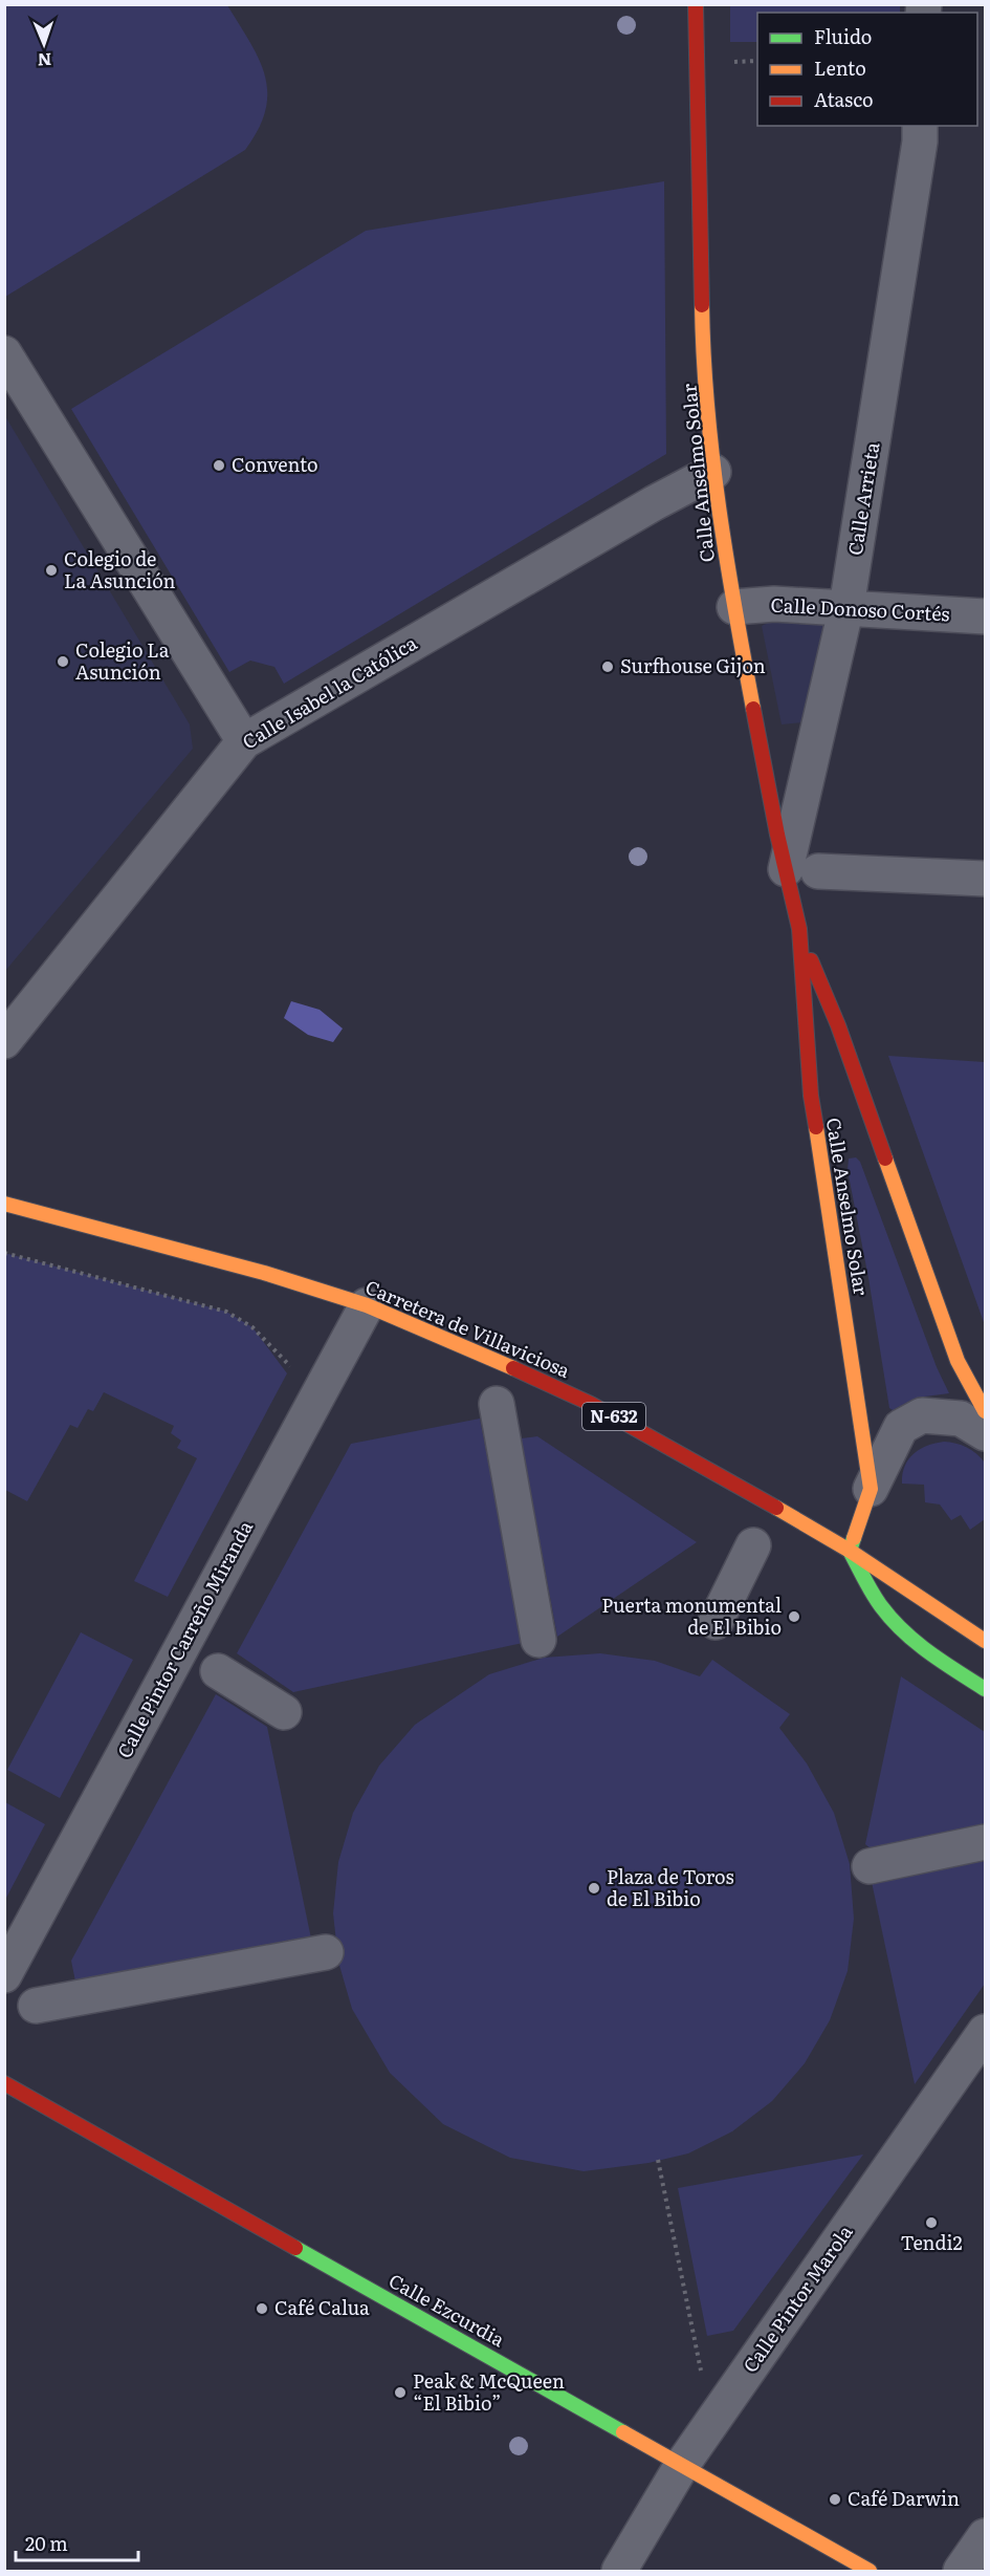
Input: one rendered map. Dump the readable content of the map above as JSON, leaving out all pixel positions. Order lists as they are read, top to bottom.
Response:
{
  "streets": {
    "main road": [
      "Calle Anselmo Solar",
      "Carretera de Villaviciosa",
      "N-632",
      "Calle Ezcurdia"
    ],
    "street": [
      "Calle Arrieta",
      "Calle Donoso Cortés",
      "Calle Isabel la Católica",
      "Calle Pintor Carreño Miranda",
      "Calle Pintor Marola"
    ]
  },
  "crossings": [
    ["Calle Anselmo Solar", "Calle Arrieta"],
    ["Calle Anselmo Solar", "Calle Donoso Cortés"],
    ["Calle Anselmo Solar", "Calle Isabel la Católica"],
    ["Calle Arrieta", "Calle Donoso Cortés"],
    ["Carretera de Villaviciosa", "N-632"],
    ["Carretera de Villaviciosa", "Calle Pintor Carreño Miranda"],
    ["Calle Pintor Marola", "Calle Ezcurdia"]
  ],
  "places": [
    "Convento",
    "Colegio de La Asunción",
    "Colegio La Asunción",
    "Surfhouse Gijon",
    "Puerta monumental de El Bibio",
    "Plaza de Toros de El Bibio",
    "Tendi2",
    "Café Calua",
    "Peak & McQueen “El Bibio”",
    "Café Darwin"
  ],
  "legend": ["Fluido", "Lento", "Atasco"],
  "scale_bar": "20 m",
  "north": "bottom"
}
